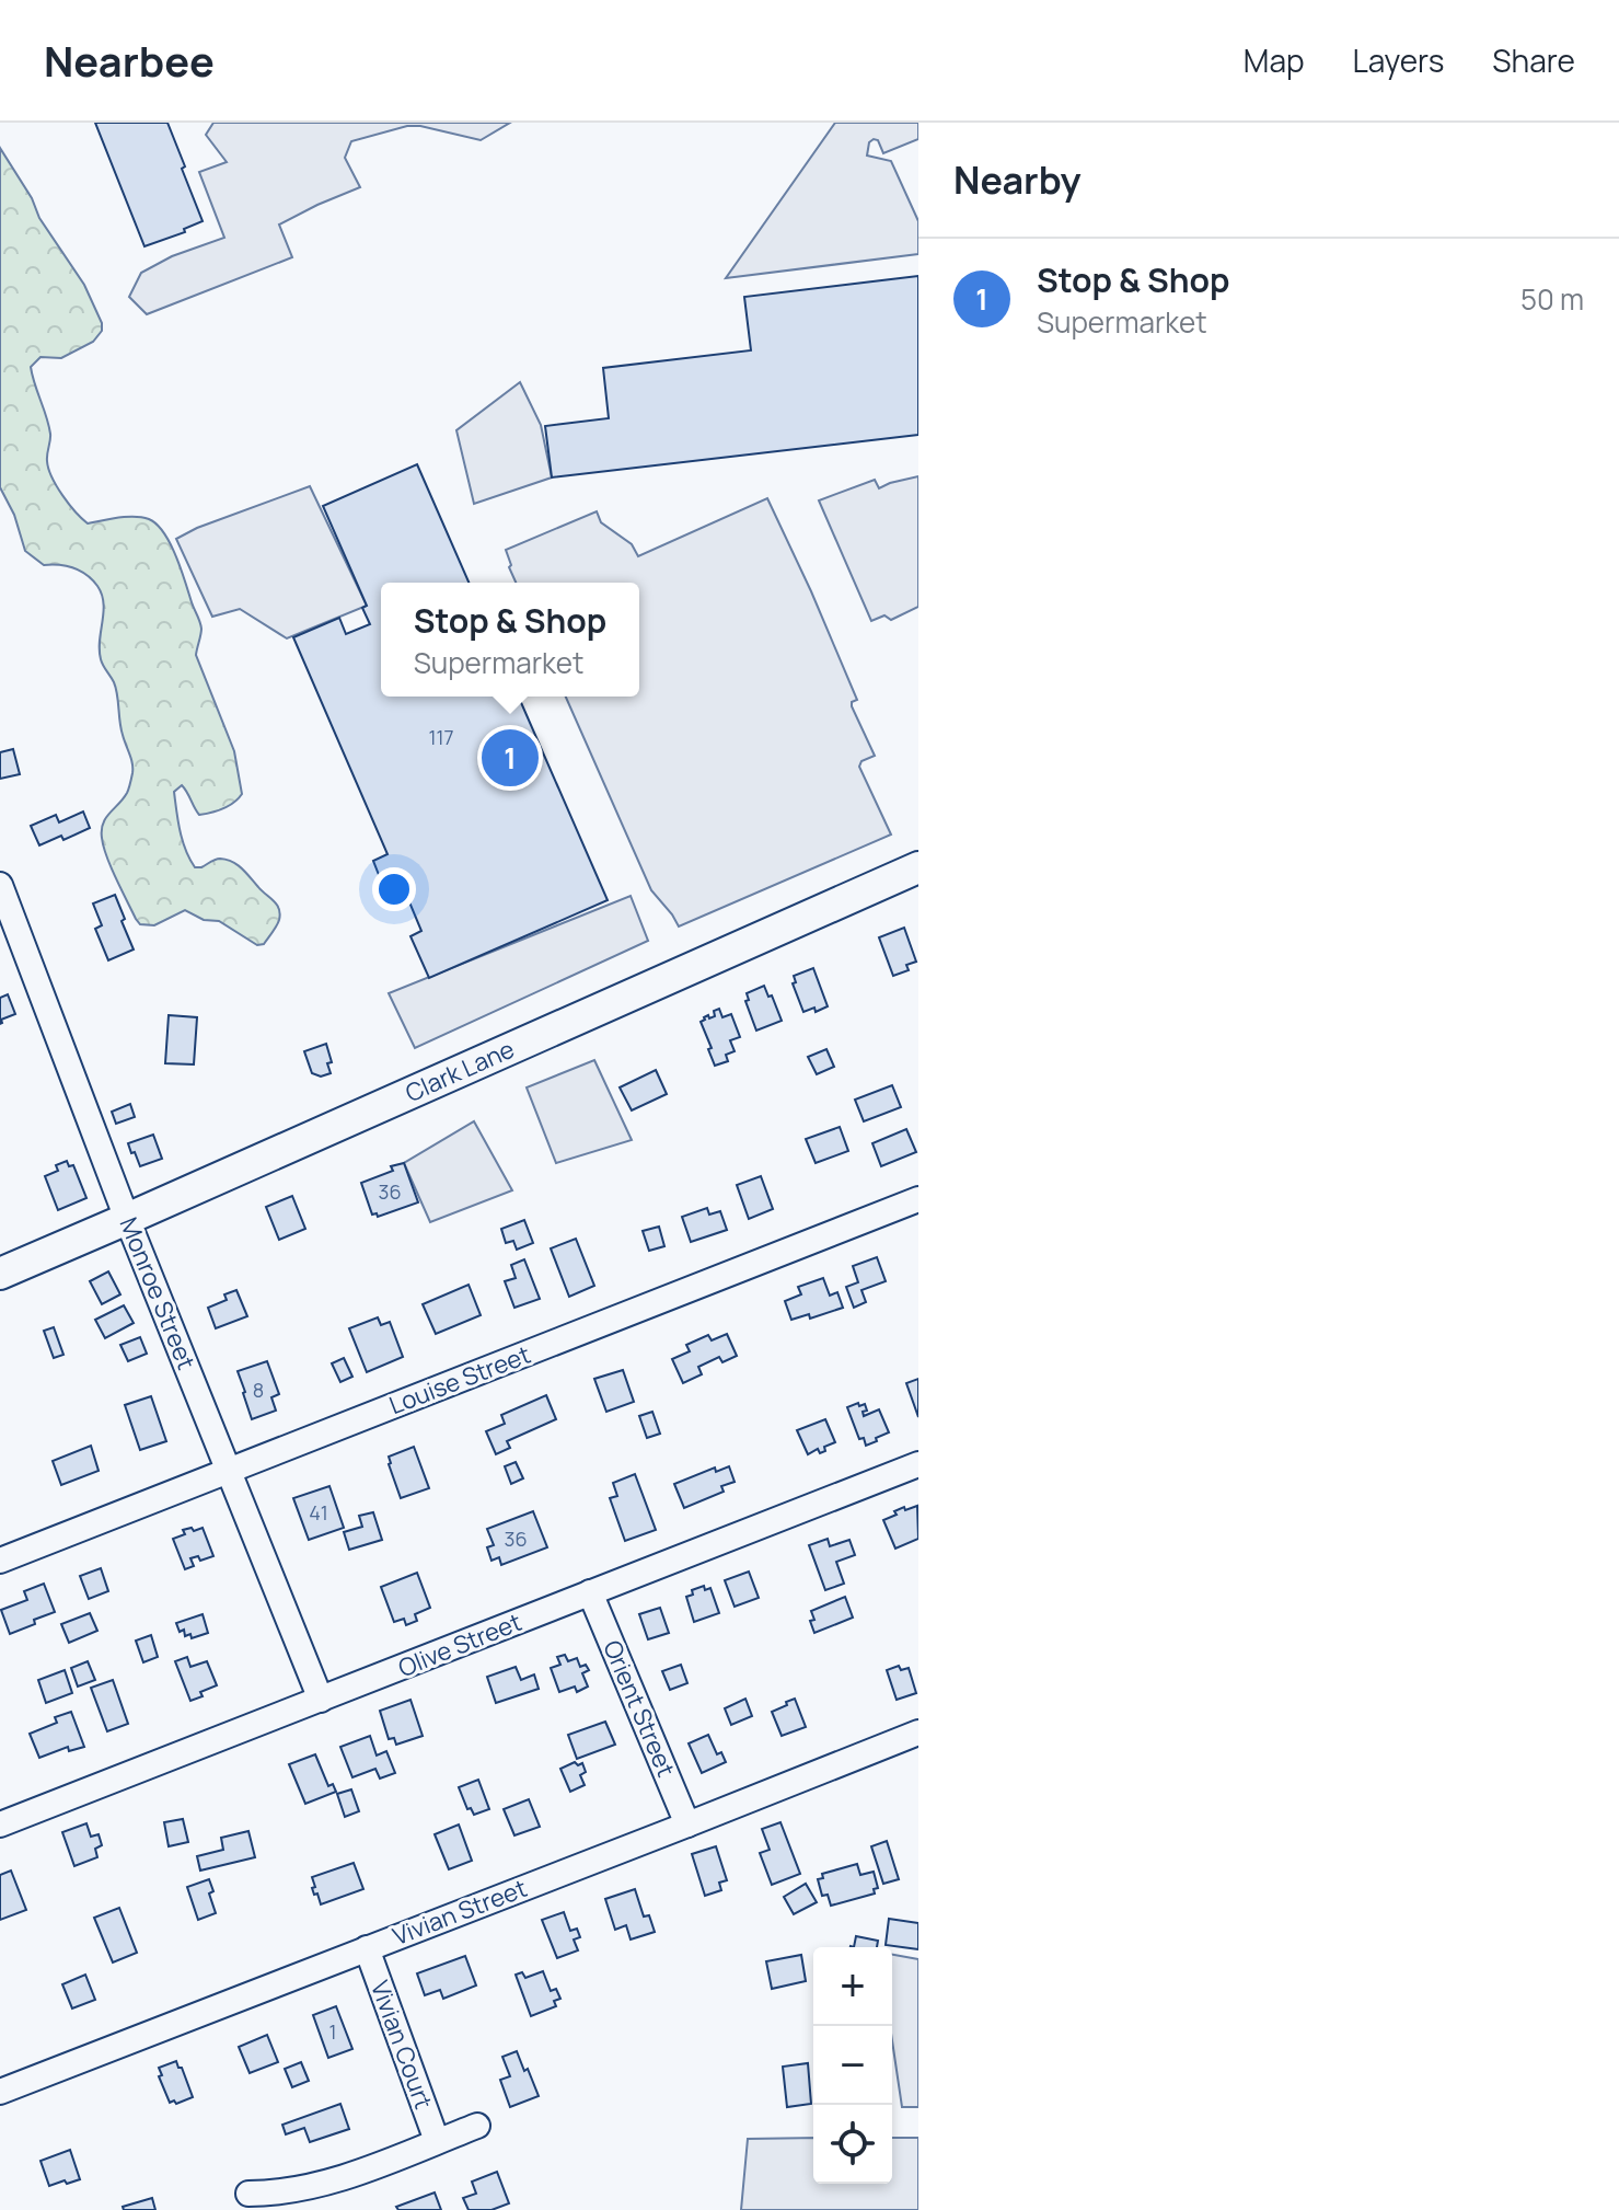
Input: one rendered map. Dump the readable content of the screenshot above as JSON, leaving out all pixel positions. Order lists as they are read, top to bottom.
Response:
{
  "streets": {
    "main road": ["Clark Lane"],
    "street": [
      "Monroe Street",
      "Louise Street",
      "Olive Street",
      "Orient Street",
      "Vivian Street",
      "Vivian Court"
    ]
  },
  "crossings": [
    ["Clark Lane", "Monroe Street"],
    ["Monroe Street", "Louise Street"],
    ["Monroe Street", "Olive Street"],
    ["Olive Street", "Orient Street"],
    ["Orient Street", "Vivian Street"],
    ["Vivian Street", "Vivian Court"]
  ],
  "house_numbers": [
    "117",
    "36",
    "8",
    "41",
    "36",
    "1"
  ],
  "page": {
    "header": "Nearbee",
    "nav": ["Map", "Layers", "Share"],
    "heading": "Nearby",
    "list": [
      {
        "mark": "1",
        "name": "Stop & Shop",
        "note": "Supermarket",
        "value": "50 m"
      }
    ],
    "popup": ["Stop & Shop", "Supermarket"],
    "pins": "1",
    "map_buttons": ["+", "−"]
  }
}
